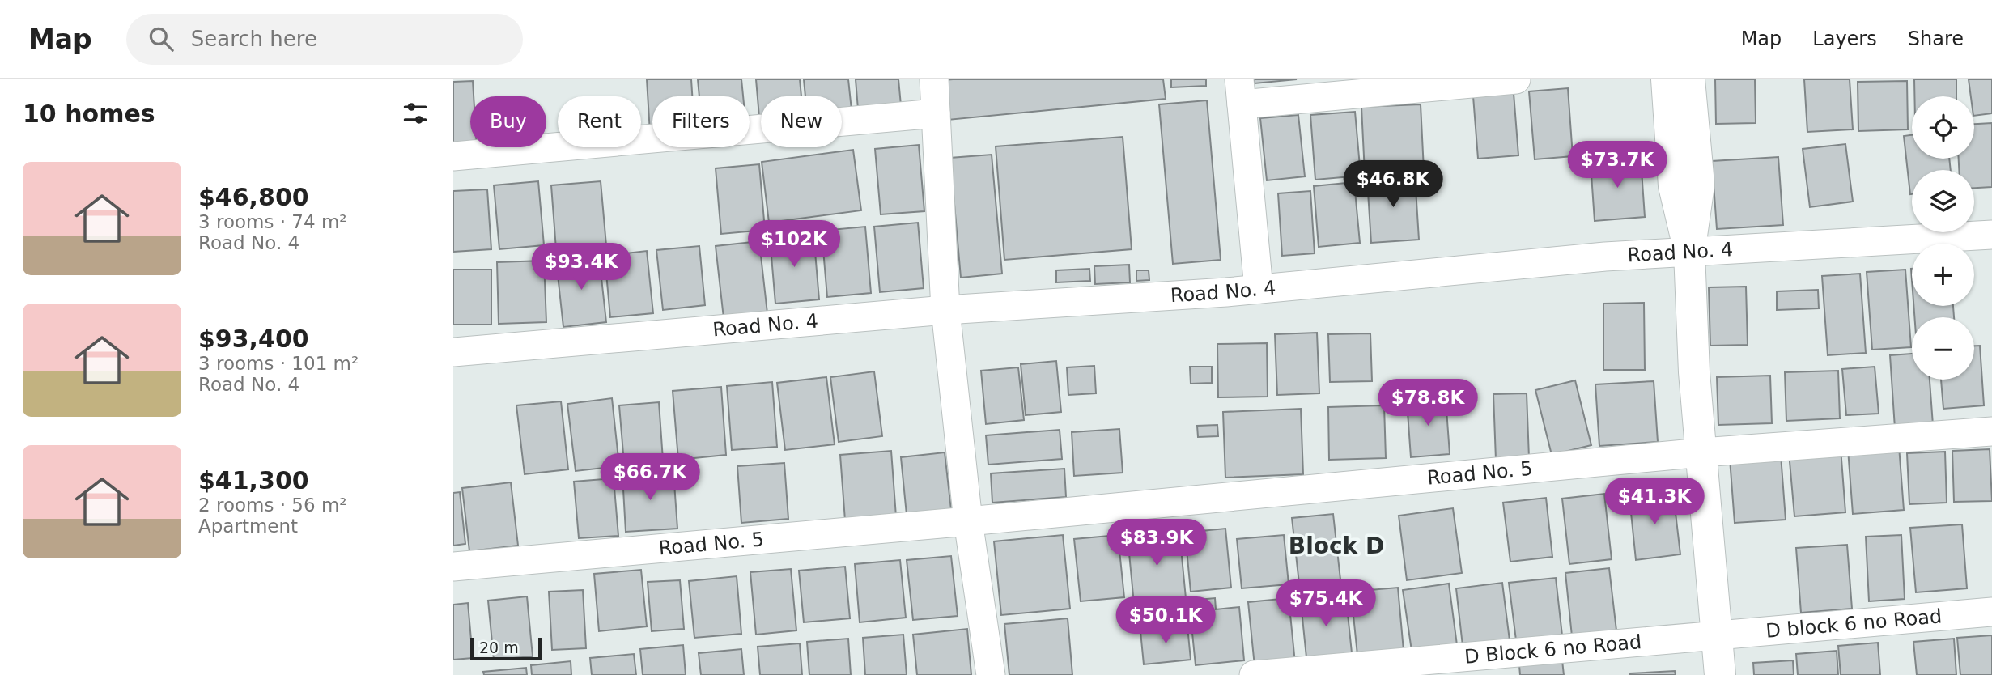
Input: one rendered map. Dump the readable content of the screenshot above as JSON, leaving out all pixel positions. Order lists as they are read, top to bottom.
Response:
{
  "streets": {
    "street": [
      "Road No. 4",
      "Road No. 5",
      "D block 6 no Road",
      "D Block 6 no Road"
    ]
  },
  "crossings": [
    ["D block 6 no Road", "D Block 6 no Road"]
  ],
  "districts": ["Block D"],
  "scale_bar": "20 m",
  "page": {
    "header": "Map",
    "search": "Search here",
    "nav": ["Map", "Layers", "Share"],
    "heading": "10 homes",
    "map_buttons": ["+", "−"],
    "chip": [
      "Buy",
      "Rent",
      "Filters",
      "New"
    ],
    "price": [
      "$73.7K",
      "$46.8K",
      "$102K",
      "$93.4K",
      "$78.8K",
      "$66.7K",
      "$41.3K",
      "$83.9K",
      "$75.4K",
      "$50.1K"
    ],
    "list": [
      {
        "name": "$46,800",
        "note": "3 rooms · 74 m² · Road No. 4"
      },
      {
        "name": "$93,400",
        "note": "3 rooms · 101 m² · Road No. 4"
      },
      {
        "name": "$41,300",
        "note": "2 rooms · 56 m² · Apartment"
      }
    ],
    "scale": "20 m"
  }
}
